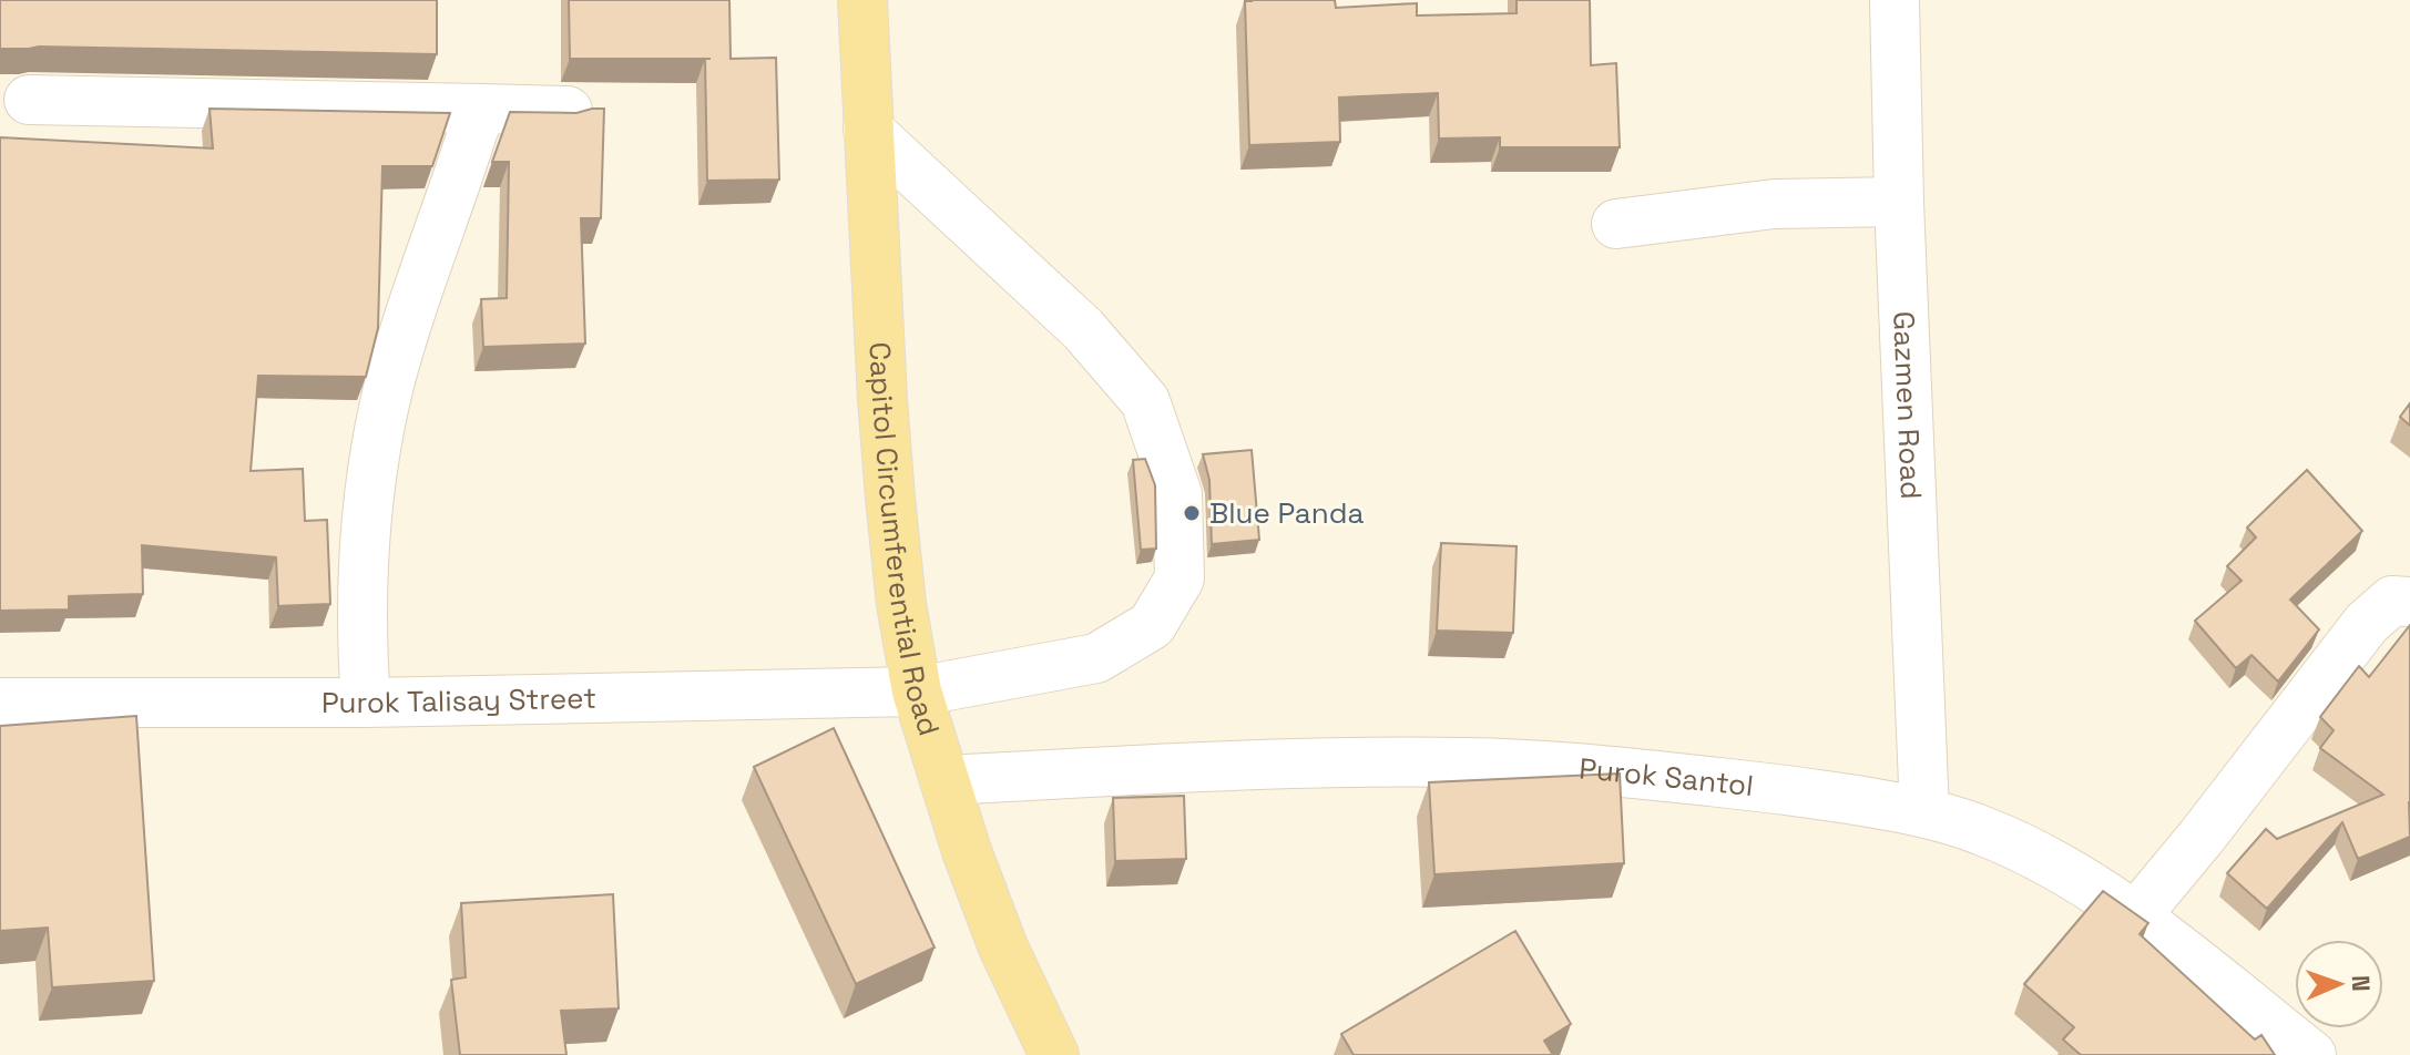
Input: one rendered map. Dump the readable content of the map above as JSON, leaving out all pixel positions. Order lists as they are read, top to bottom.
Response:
{
  "streets": {
    "main road": ["Capitol Circumferential Road"],
    "street": ["Gazmen Road", "Purok Talisay Street", "Purok Santol"]
  },
  "crossings": [
    ["Gazmen Road", "Purok Santol"],
    ["Capitol Circumferential Road", "Purok Talisay Street"],
    ["Capitol Circumferential Road", "Purok Santol"]
  ],
  "places": ["Blue Panda"],
  "north": "right"
}
